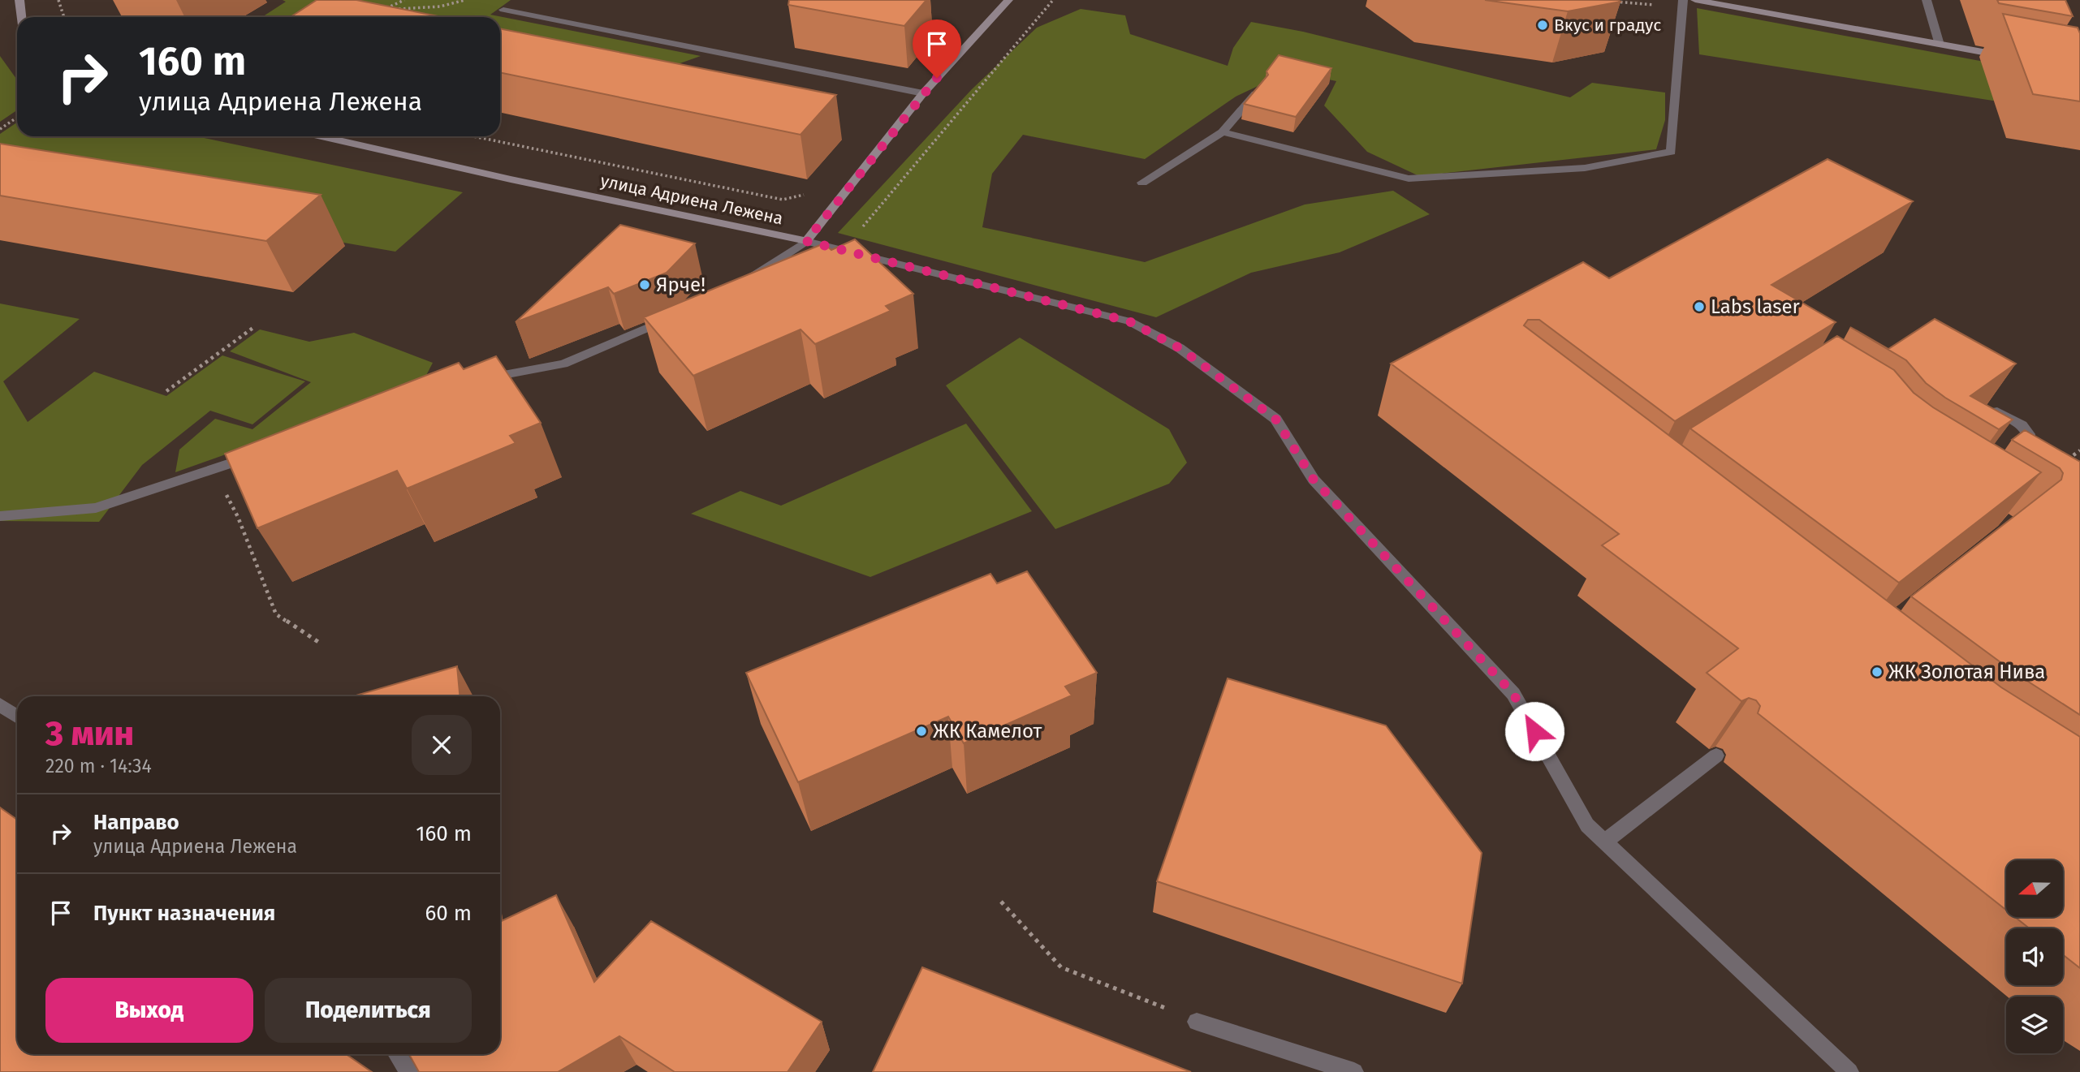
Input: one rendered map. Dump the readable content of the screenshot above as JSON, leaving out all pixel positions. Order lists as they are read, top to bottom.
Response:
{
  "streets": {
    "street": ["улица Адриена Лежена"]
  },
  "places": [
    "Вкус и градус",
    "Ярче!",
    "Labs laser",
    "ЖК Золотая Нива",
    "ЖК Камелот"
  ],
  "north": "left",
  "page": {
    "turn": ["160 m", "улица Адриена Лежена"],
    "heading": ["3 мин", "220 m · 14:34"],
    "list": [
      {
        "name": "Направо",
        "note": "улица Адриена Лежена",
        "value": "160 m"
      },
      {
        "name": "Пункт назначения",
        "value": "60 m"
      }
    ],
    "buttons": ["Выход", "Поделиться"]
  }
}
